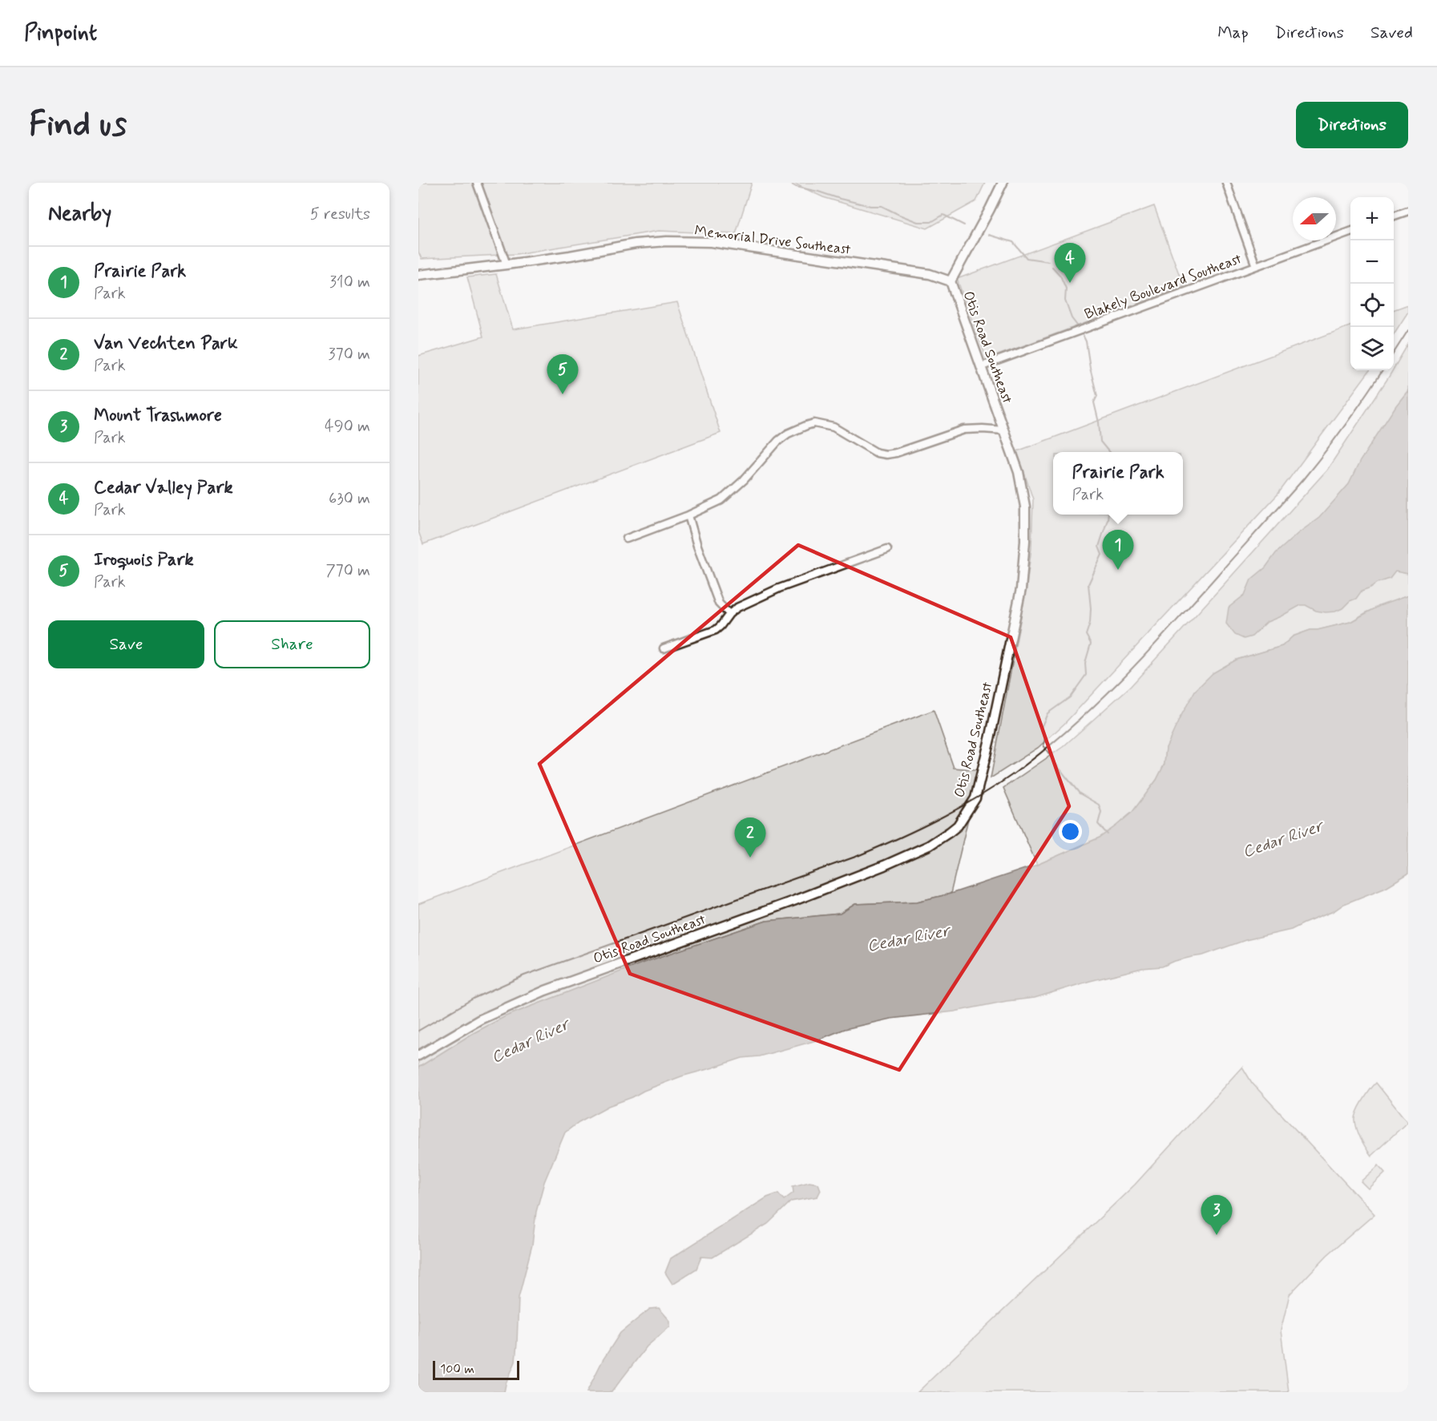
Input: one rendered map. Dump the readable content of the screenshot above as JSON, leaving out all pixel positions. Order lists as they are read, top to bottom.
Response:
{
  "streets": {
    "street": ["Memorial Drive Southeast", "Blakely Boulevard Southeast", "Otis Road Southeast"]
  },
  "crossings": [
    ["Memorial Drive Southeast", "Otis Road Southeast"],
    ["Blakely Boulevard Southeast", "Otis Road Southeast"]
  ],
  "water": ["Cedar River"],
  "scale_bar": "100 m",
  "north": "left",
  "page": {
    "header": "Pinpoint",
    "nav": ["Map", "Directions", "Saved"],
    "buttons": [
      "Directions",
      ["Save", "Share"]
    ],
    "title": "Find us",
    "heading": ["Nearby", "5 results"],
    "map_buttons": ["+", "−"],
    "pins": [
      "4",
      "5",
      "1",
      "2",
      "3"
    ],
    "list": [
      {
        "mark": "1",
        "name": "Prairie Park",
        "note": "Park",
        "value": "310 m"
      },
      {
        "mark": "2",
        "name": "Van Vechten Park",
        "note": "Park",
        "value": "370 m"
      },
      {
        "mark": "3",
        "name": "Mount Trashmore",
        "note": "Park",
        "value": "490 m"
      },
      {
        "mark": "4",
        "name": "Cedar Valley Park",
        "note": "Park",
        "value": "630 m"
      },
      {
        "mark": "5",
        "name": "Iroquois Park",
        "note": "Park",
        "value": "770 m"
      }
    ],
    "popup": ["Prairie Park", "Park"],
    "scale": "100 m"
  }
}
